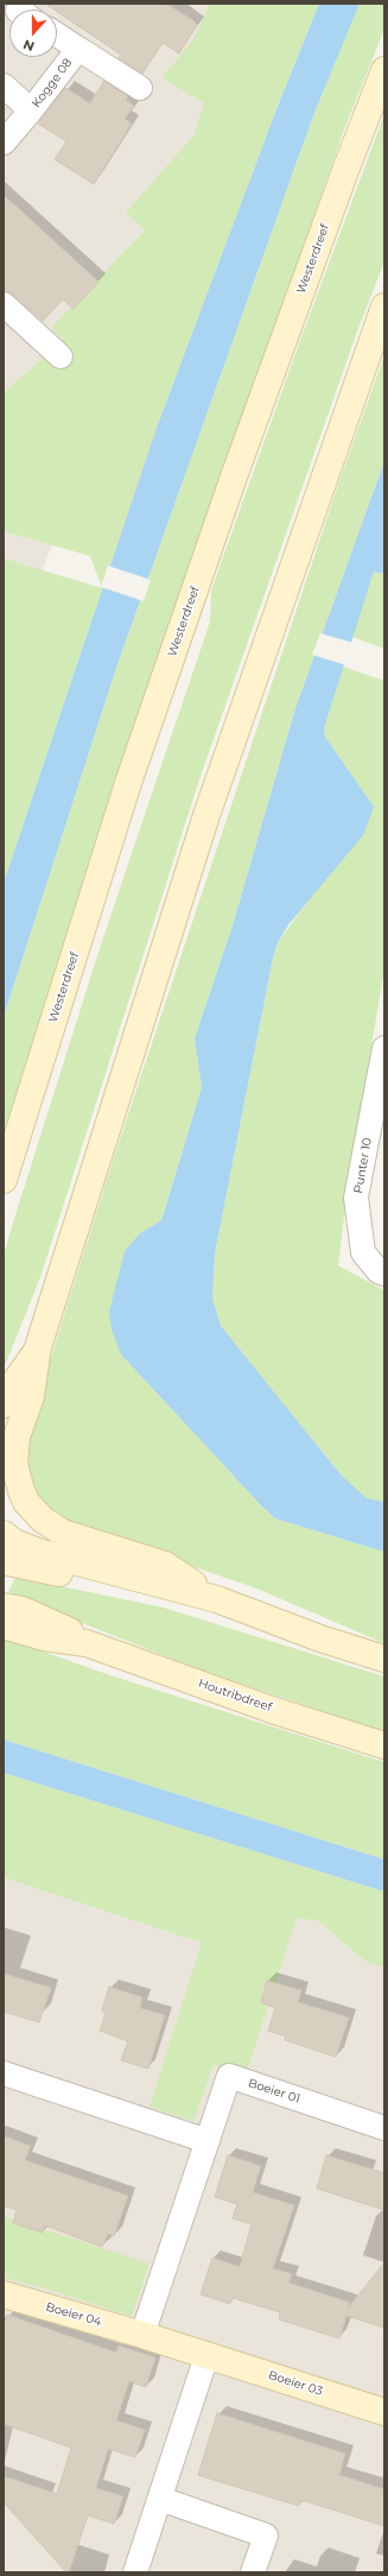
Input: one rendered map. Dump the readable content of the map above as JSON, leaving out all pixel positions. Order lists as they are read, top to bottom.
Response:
{
  "streets": {
    "main road": [
      "Westerdreef",
      "Houtribdreef",
      "Boeier 04",
      "Boeier 03"
    ],
    "street": ["Kogge 08", "Punter 10", "Boeier 01"]
  },
  "crossings": [
    ["Boeier 01", "Boeier 04"],
    ["Boeier 01", "Boeier 03"],
    ["Boeier 04", "Boeier 03"]
  ],
  "north": "bottom"
}
